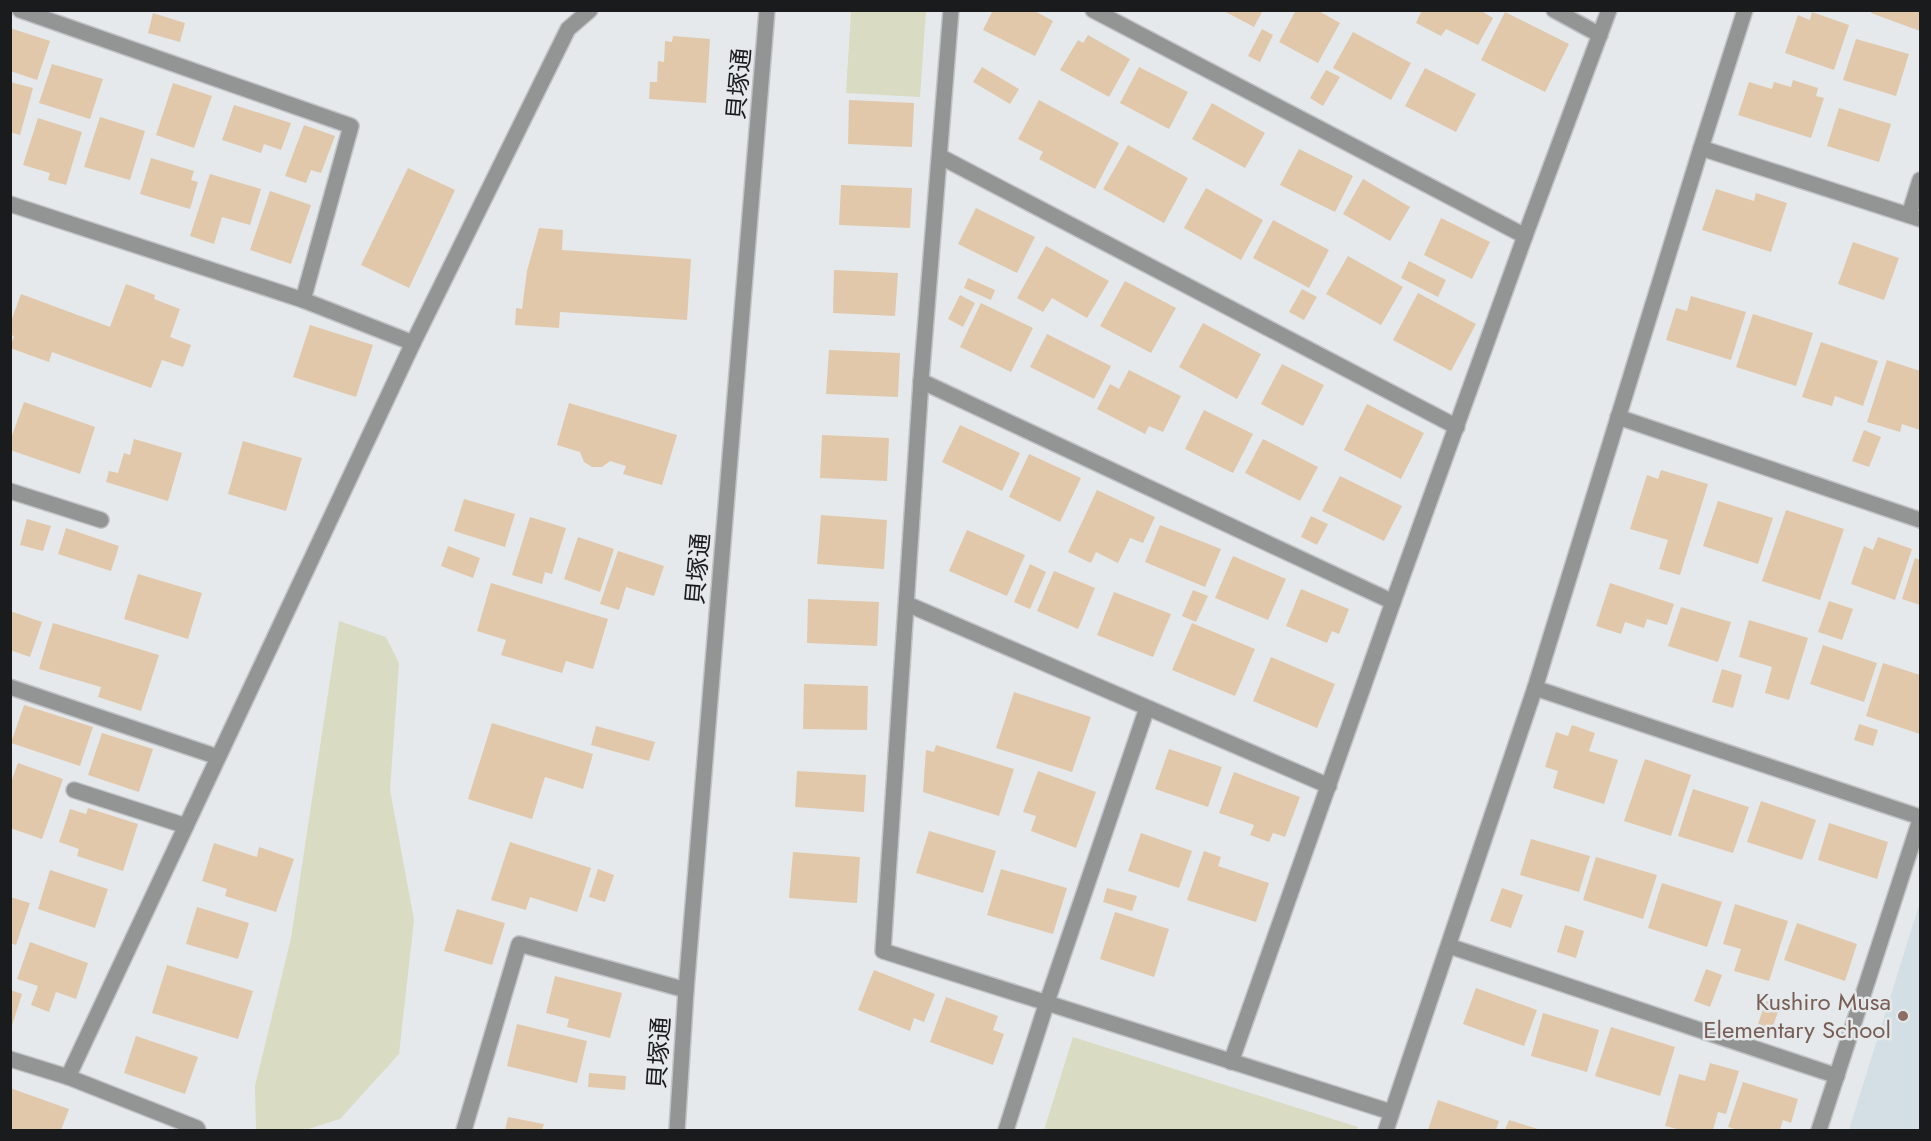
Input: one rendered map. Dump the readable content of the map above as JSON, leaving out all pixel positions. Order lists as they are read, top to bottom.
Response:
{
  "streets": {
    "street": ["貝塚通"]
  },
  "places": ["Kushiro Musa Elementary School"]
}
